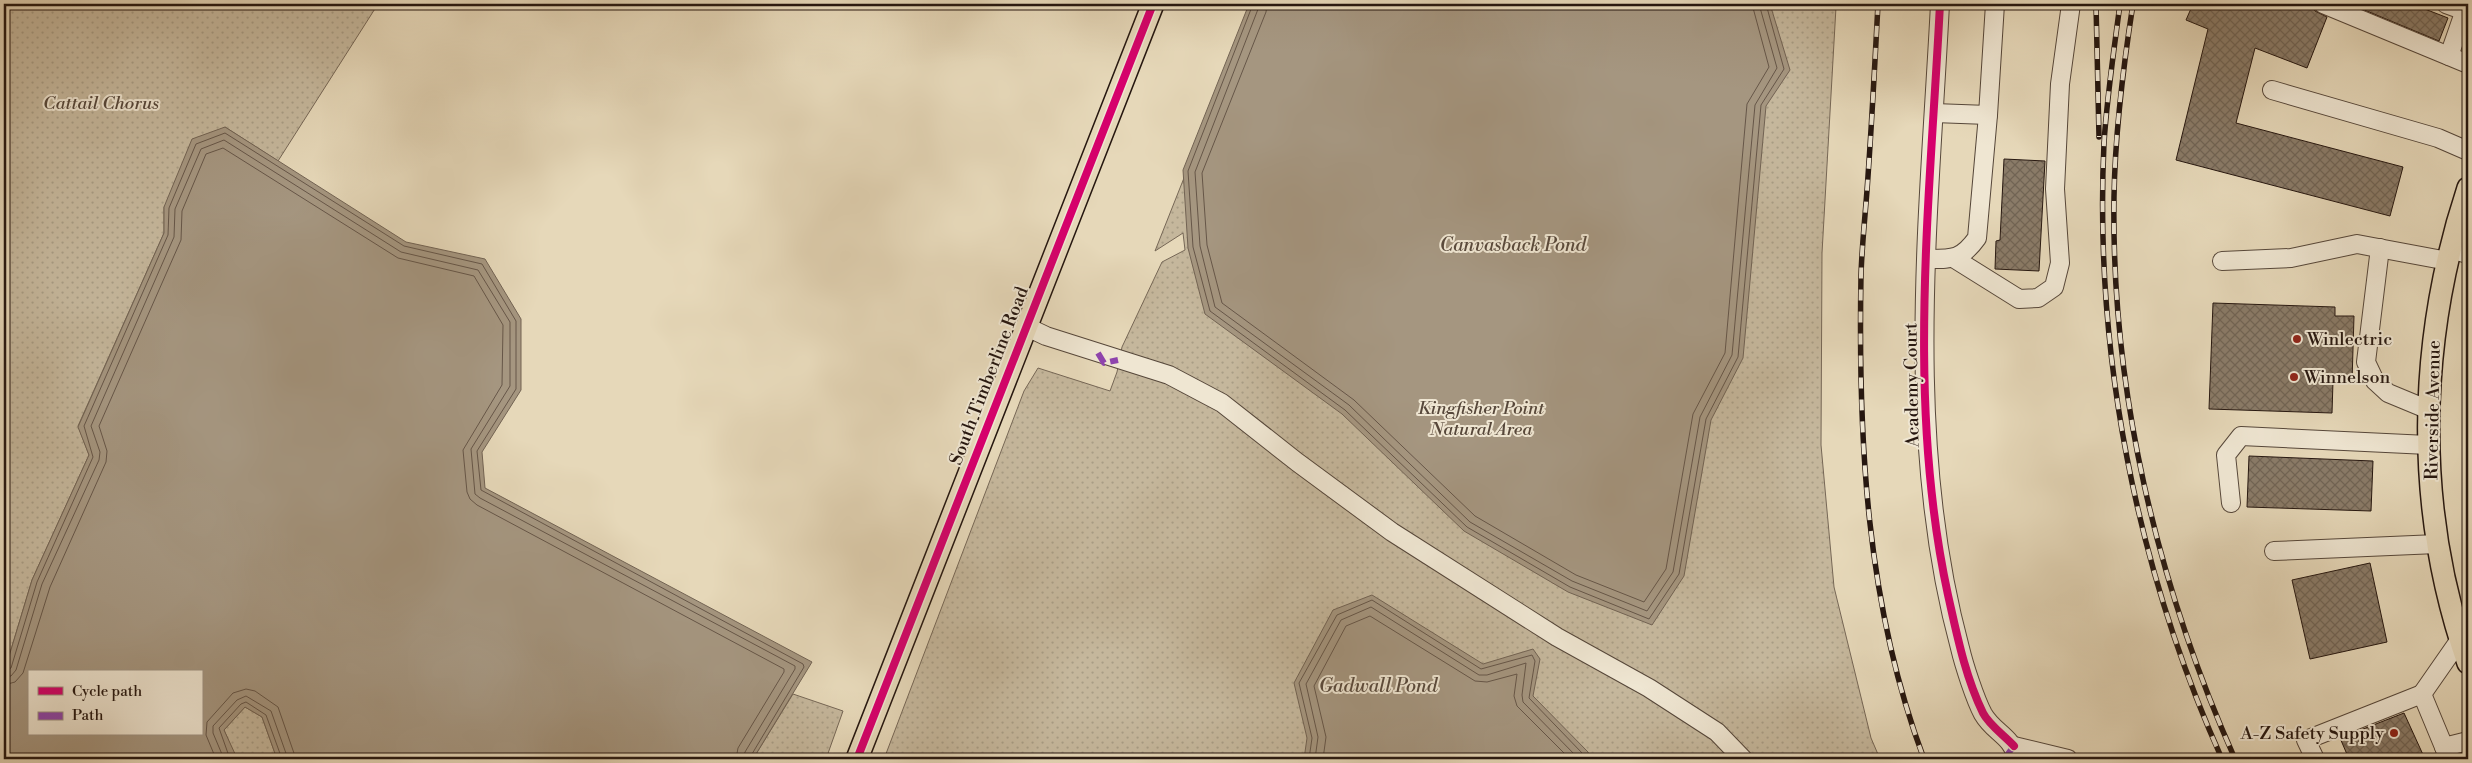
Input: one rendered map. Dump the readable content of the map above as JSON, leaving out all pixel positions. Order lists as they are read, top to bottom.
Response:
{
  "streets": {
    "main road": ["South Timberline Road", "Riverside Avenue"],
    "street": ["Academy Court"]
  },
  "water": ["Canvasback Pond", "Gadwall Pond"],
  "parks": ["Cattail Chorus", "Kingfisher Point Natural Area"],
  "places": ["Winlectric", "Winnelson", "A-Z Safety Supply"],
  "legend": ["Cycle path", "Path"]
}
